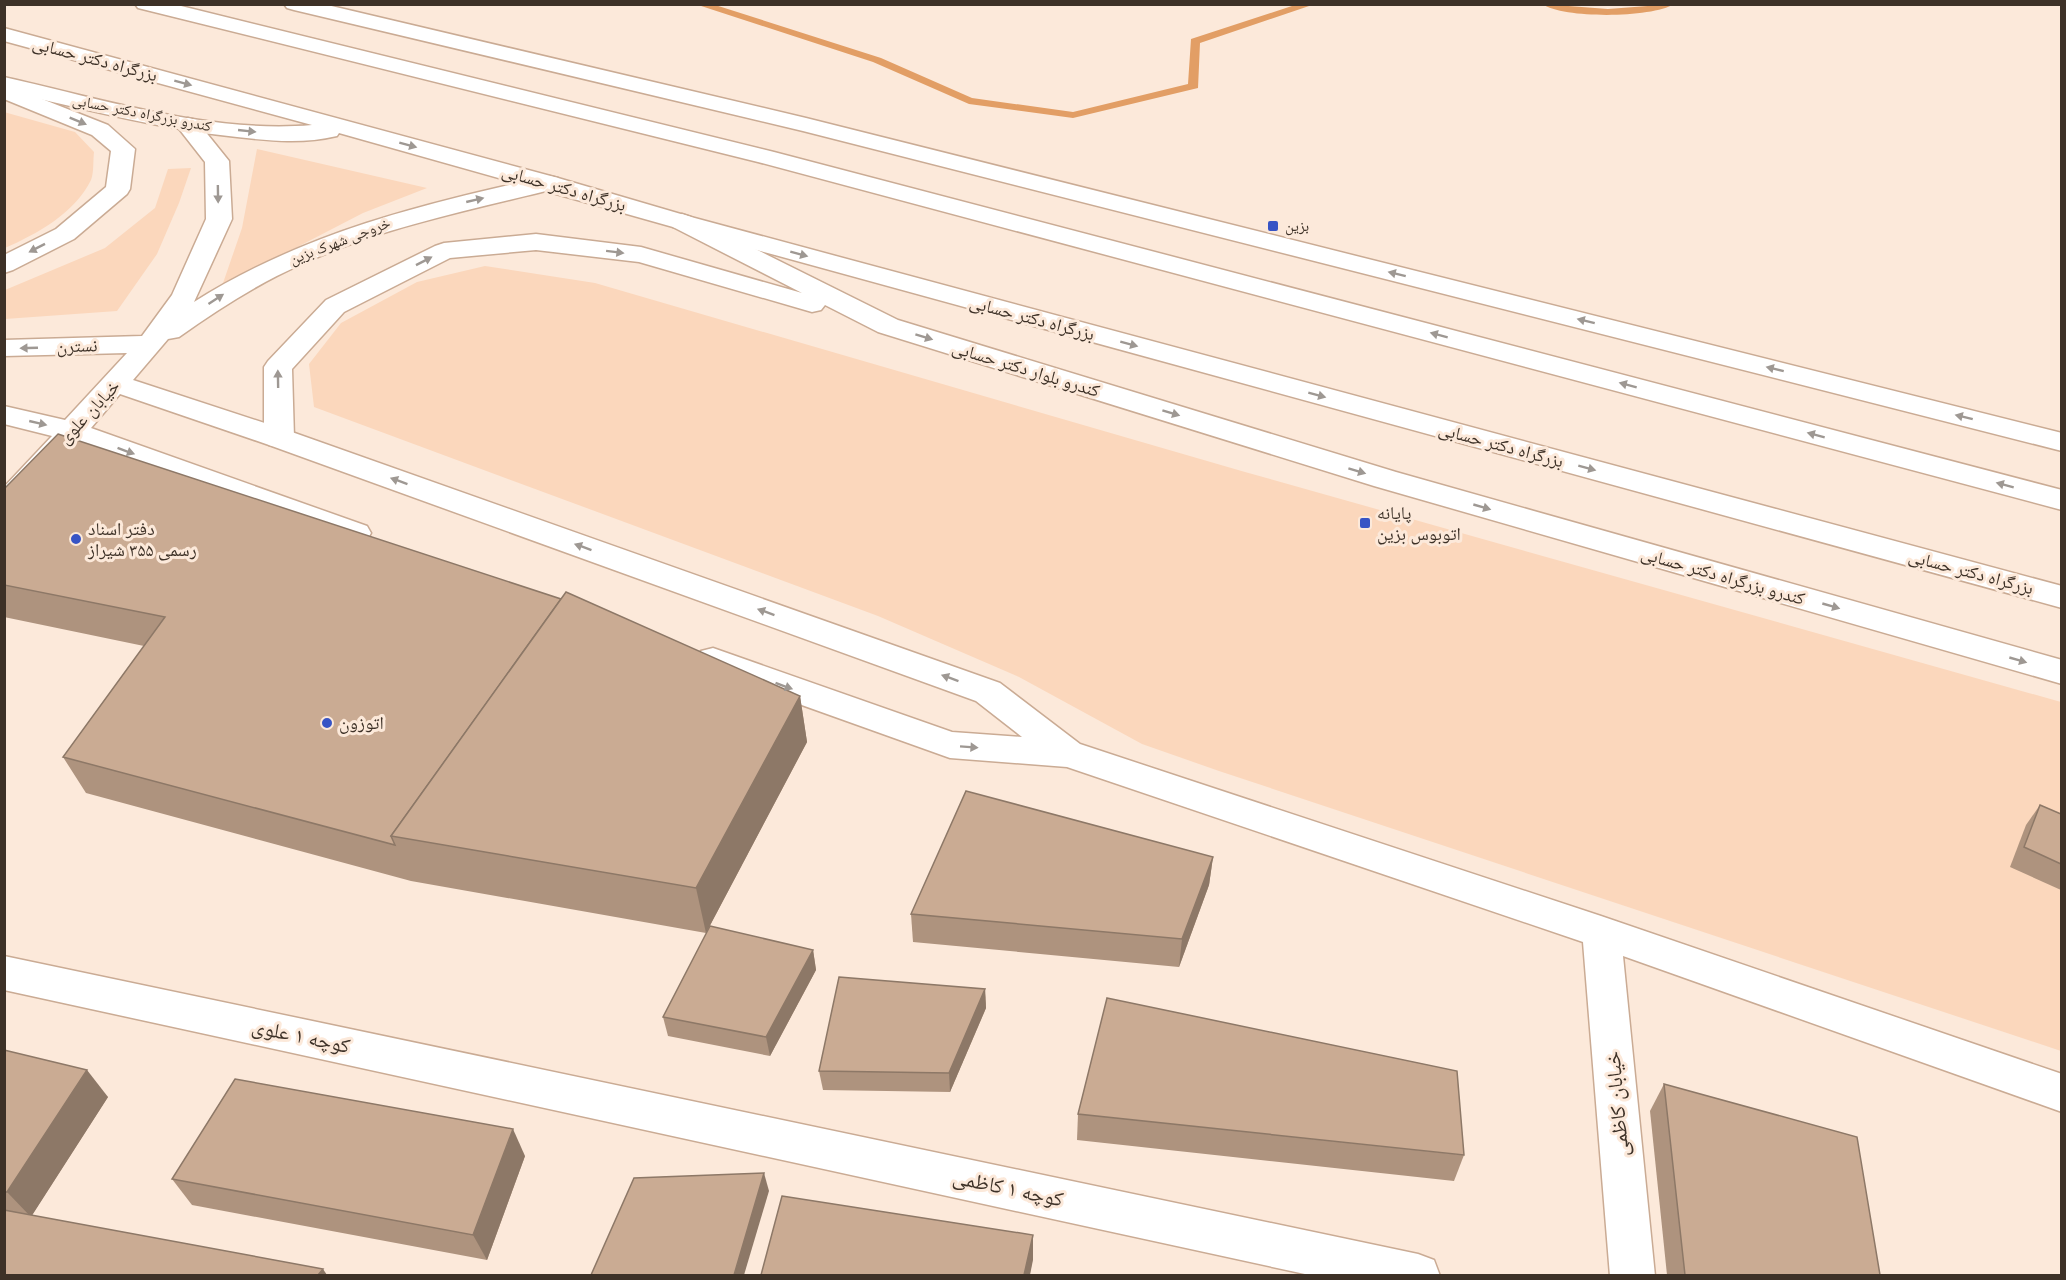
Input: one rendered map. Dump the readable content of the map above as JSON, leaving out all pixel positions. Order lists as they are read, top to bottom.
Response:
{
  "streets": {
    "main road": [
      "بزرگراه دکتر حسابی",
      "کندرو بزرگراه دکتر حسابی",
      "خروجی شهرک بزین",
      "نسترن",
      "کندرو بلوار دکتر حسابی",
      "خیابان علوی",
      "کوچه ۱ علوی",
      "خیابان کاظمی",
      "کوچه ۱ کاظمی"
    ]
  },
  "crossings": [
    ["بزرگراه دکتر حسابی", "کندرو بزرگراه دکتر حسابی"],
    ["بزرگراه دکتر حسابی", "خروجی شهرک بزین"],
    ["بزرگراه دکتر حسابی", "کندرو بلوار دکتر حسابی"],
    ["کندرو بزرگراه دکتر حسابی", "کندرو بلوار دکتر حسابی"],
    ["خروجی شهرک بزین", "نسترن"],
    ["خروجی شهرک بزین", "خیابان علوی"],
    ["نسترن", "خیابان علوی"],
    ["کوچه ۱ علوی", "کوچه ۱ کاظمی"]
  ],
  "one_way": ["خروجی شهرک بزین"],
  "places": {
    "transit": ["بزین", "پایانه اتوبوس بزین"],
    "other": ["دفتر اسناد رسمی ۳۵۵ شیراز", "اتوزون"]
  }
}
